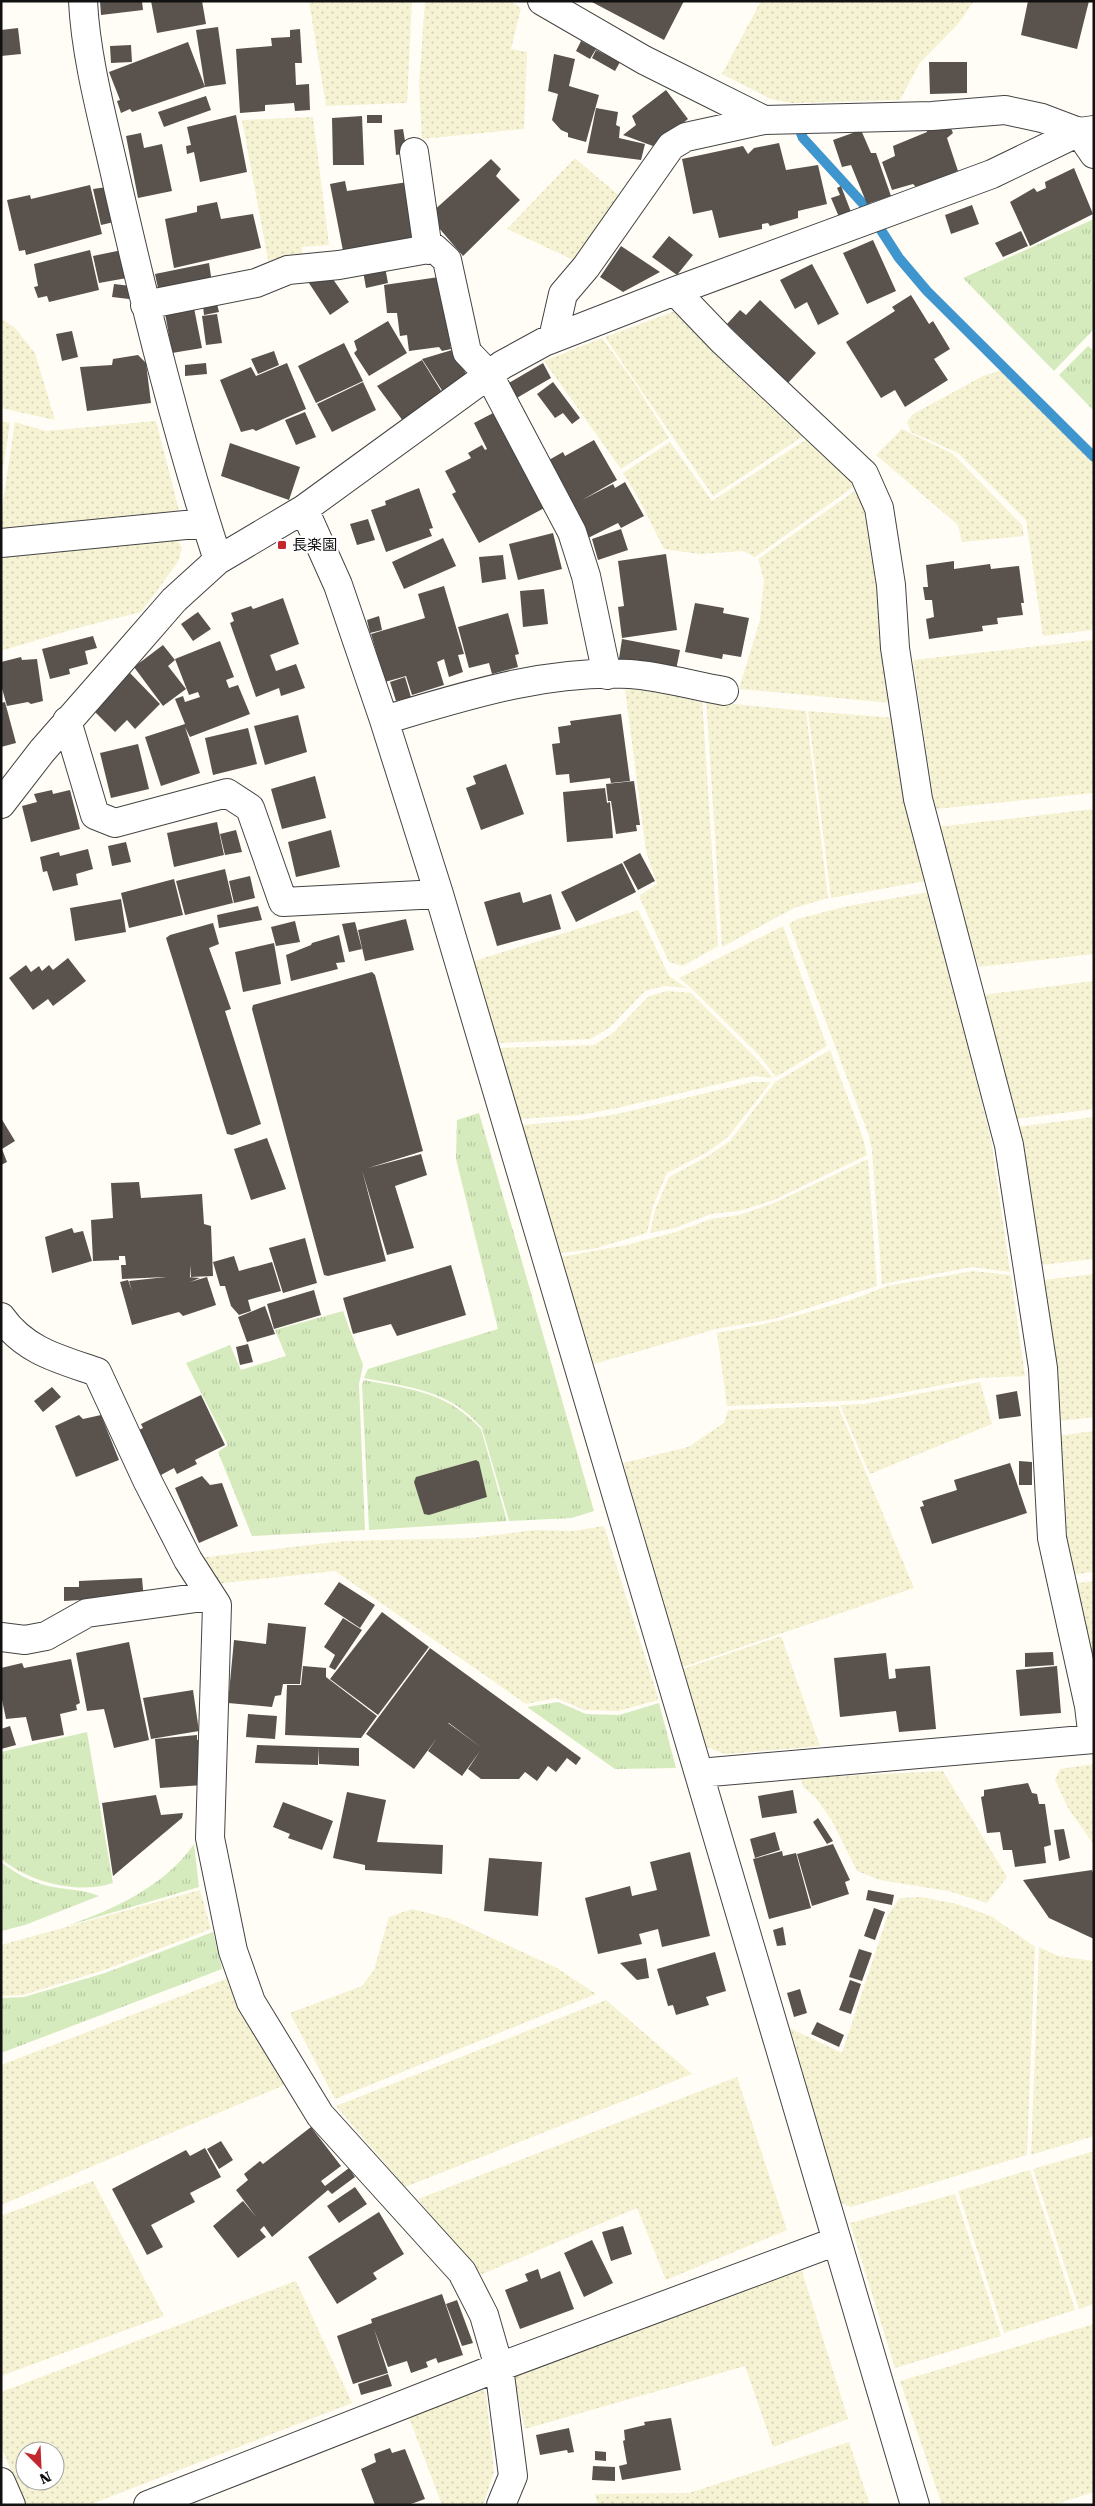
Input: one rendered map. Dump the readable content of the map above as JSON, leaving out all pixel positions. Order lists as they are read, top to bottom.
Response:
{
  "places": {
    "transit": ["長楽園"]
  },
  "north": "bottom right"
}
